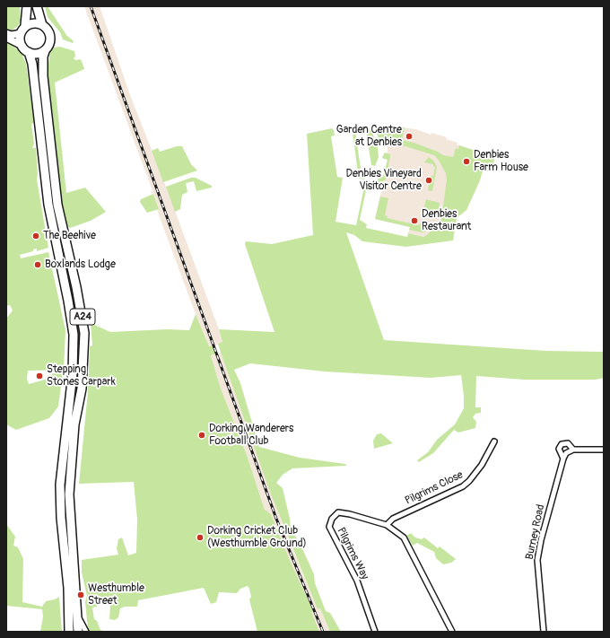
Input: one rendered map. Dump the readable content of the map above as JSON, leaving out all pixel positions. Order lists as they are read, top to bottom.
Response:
{
  "streets": {
    "highway": ["A24"],
    "street": ["Pilgrims Close", "Burney Road", "Pilgrims Way"]
  },
  "crossings": [
    ["Pilgrims Close", "Pilgrims Way"]
  ],
  "places": [
    "Garden Centre at Denbies",
    "Denbies Farm House",
    "Denbies Vineyard Visitor Centre",
    "Denbies Restaurant",
    "The Beehive",
    "Boxlands Lodge",
    "Stepping Stones Carpark",
    "Dorking Wanderers Football Club",
    "Dorking Cricket Club (Westhumble Ground)",
    "Westhumble Street"
  ]
}
